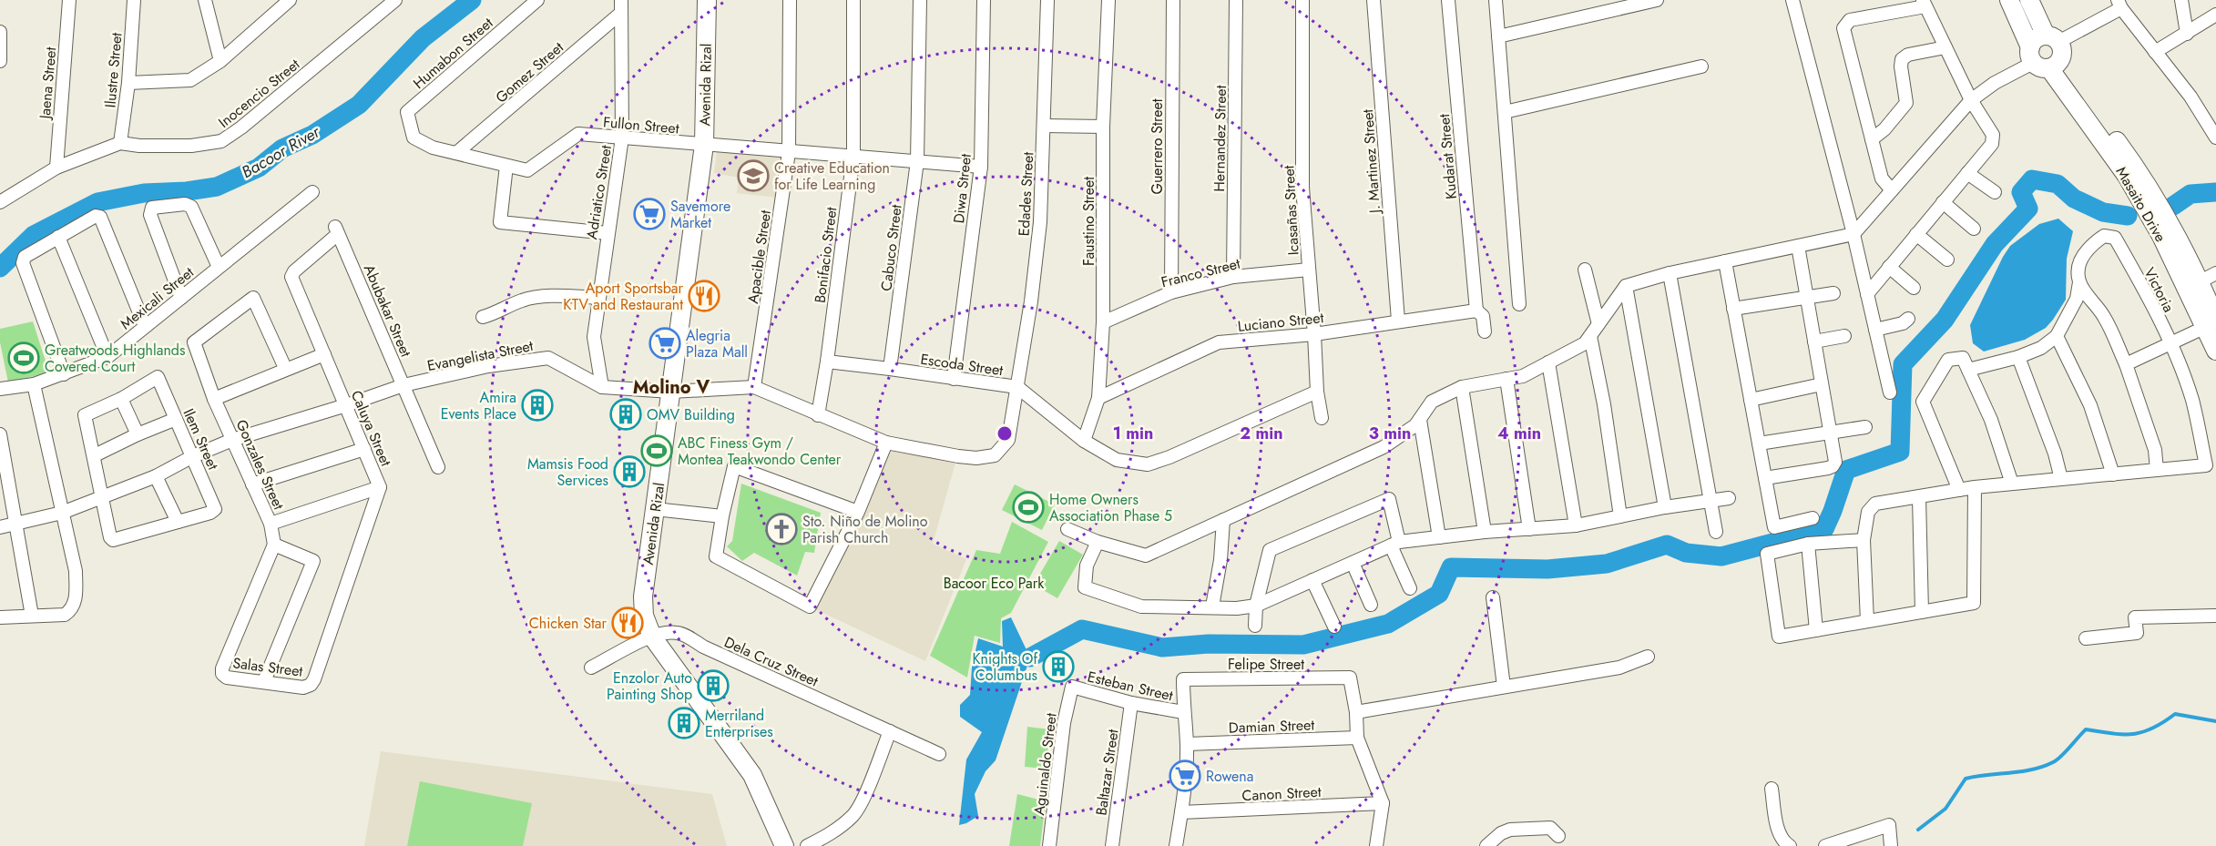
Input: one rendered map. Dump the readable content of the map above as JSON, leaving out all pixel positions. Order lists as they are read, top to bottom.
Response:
{
  "streets": {
    "main road": ["Avenida Rizal", "Masaito Drive"],
    "street": [
      "Humabon Street",
      "Ilustre Street",
      "Gomez Street",
      "Jaena Street",
      "Inocencio Street",
      "Fullon Street",
      "Hernandez Street",
      "Guerrero Street",
      "Kudarat Street",
      "J. Martinez Street",
      "Diwa Street",
      "Adriatico Street",
      "Edades Street",
      "Icasañas Street",
      "Faustino Street",
      "Cabuco Street",
      "Bonifacio Street",
      "Apacible Street",
      "Franco Street",
      "Victoria",
      "Mexicali Street",
      "Abubakar Street",
      "Luciano Street",
      "Evangelista Street",
      "Escoda Street",
      "Caluya Street",
      "Ilem Street",
      "Gonzales Street",
      "Dela Cruz Street",
      "Felipe Street",
      "Salas Street",
      "Esteban Street",
      "Damian Street",
      "Aguinaldo Street",
      "Baltazar Street",
      "Canon Street"
    ]
  },
  "crossings": [
    ["Humabon Street", "Fullon Street"],
    ["Ilustre Street", "Inocencio Street"],
    ["Gomez Street", "Fullon Street"],
    ["Gomez Street", "Adriatico Street"],
    ["Jaena Street", "Inocencio Street"],
    ["Avenida Rizal", "Fullon Street"],
    ["Avenida Rizal", "Evangelista Street"],
    ["Avenida Rizal", "Dela Cruz Street"],
    ["Fullon Street", "Diwa Street"],
    ["Fullon Street", "Adriatico Street"],
    ["Fullon Street", "Cabuco Street"],
    ["Fullon Street", "Bonifacio Street"],
    ["Fullon Street", "Apacible Street"],
    ["Hernandez Street", "Franco Street"],
    ["Guerrero Street", "Franco Street"],
    ["Kudarat Street", "Luciano Street"],
    ["J. Martinez Street", "Luciano Street"],
    ["Diwa Street", "Escoda Street"],
    ["Adriatico Street", "Evangelista Street"],
    ["Edades Street", "Evangelista Street"],
    ["Edades Street", "Escoda Street"],
    ["Icasañas Street", "Franco Street"],
    ["Icasañas Street", "Luciano Street"],
    ["Icasañas Street", "Escoda Street"],
    ["Faustino Street", "Franco Street"],
    ["Faustino Street", "Luciano Street"],
    ["Faustino Street", "Escoda Street"],
    ["Cabuco Street", "Escoda Street"],
    ["Bonifacio Street", "Evangelista Street"],
    ["Bonifacio Street", "Escoda Street"],
    ["Apacible Street", "Evangelista Street"],
    ["Abubakar Street", "Evangelista Street"],
    ["Abubakar Street", "Caluya Street"],
    ["Evangelista Street", "Escoda Street"],
    ["Evangelista Street", "Caluya Street"],
    ["Evangelista Street", "Ilem Street"],
    ["Evangelista Street", "Gonzales Street"],
    ["Caluya Street", "Salas Street"],
    ["Gonzales Street", "Salas Street"],
    ["Felipe Street", "Esteban Street"],
    ["Esteban Street", "Aguinaldo Street"],
    ["Esteban Street", "Baltazar Street"]
  ],
  "districts": ["Molino V"],
  "water": ["Bacoor River"],
  "parks": ["Bacoor Eco Park"],
  "places": {
    "school or university": ["Creative Education for Life Learning"],
    "supermarket": ["Savemore Market", "Alegria Plaza Mall", "Rowena"],
    "restaurant": ["Aport Sportsbar KTV and Restaurant", "Chicken Star"],
    "sports": ["Greatwoods Highlands Covered Court", "ABC Finess Gym / Montea Teakwondo Center", "Home Owners Association Phase 5"],
    "building": [
      "Amira Events Place",
      "OMV Building",
      "Mamsis Food Services",
      "Knights Of Columbus",
      "Enzolor Auto Painting Shop",
      "Merriland Enterprises"
    ],
    "church": ["Sto. Niño de Molino Parish Church"]
  },
  "rings": [
    "1 min",
    "2 min",
    "3 min",
    "4 min"
  ]
}
